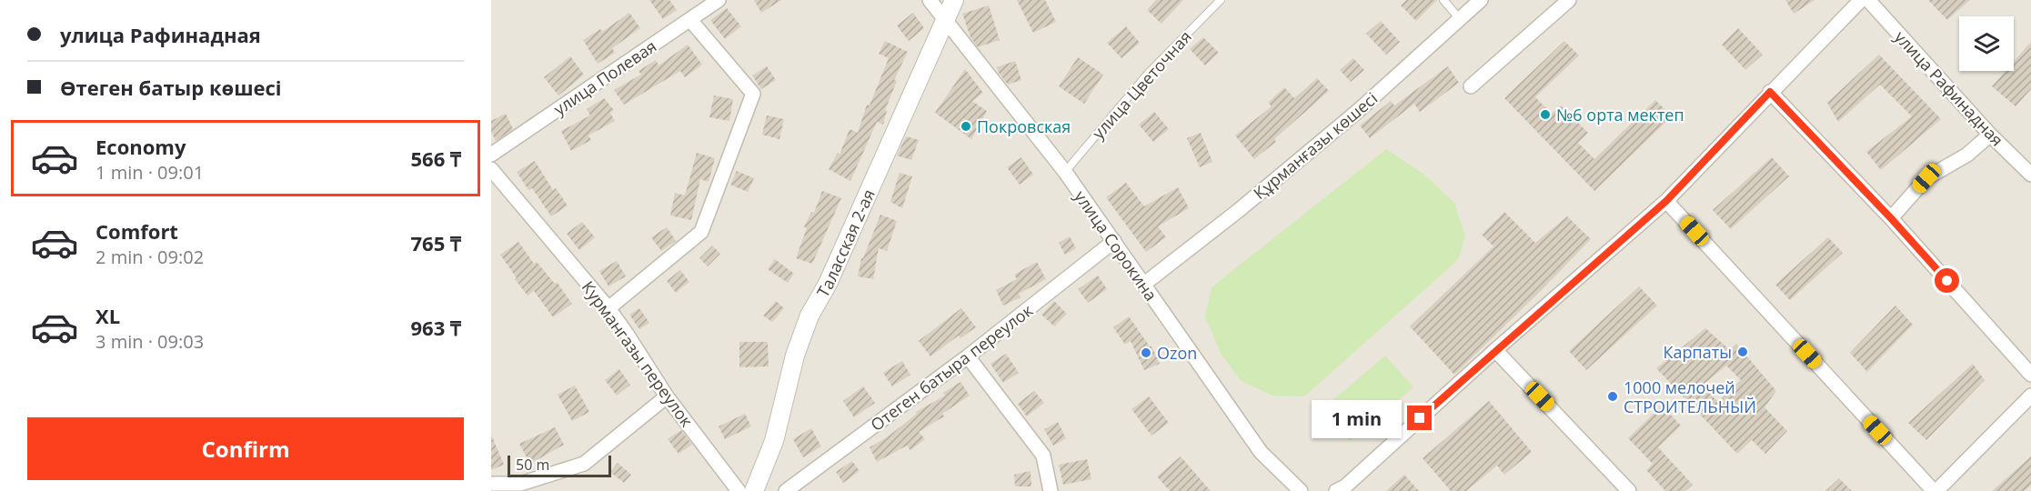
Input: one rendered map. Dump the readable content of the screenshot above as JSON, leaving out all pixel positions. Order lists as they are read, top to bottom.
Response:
{
  "streets": {
    "street": [
      "улица Полевая",
      "улица Рафинадная",
      "Құрманғазы көшесі",
      "Таласская 2-ая",
      "улица Сорокина",
      "Курмангазы переулок",
      "Отеген батыра переулок"
    ],
    "lane": ["улица Цветочная"]
  },
  "crossings": [
    ["улица Цветочная", "улица Сорокина"],
    ["Құрманғазы көшесі", "улица Сорокина"],
    ["Таласская 2-ая", "улица Сорокина"],
    ["улица Сорокина", "Отеген батыра переулок"]
  ],
  "places": [
    "№6 орта мектеп",
    "Покровская",
    "Карпаты",
    "Ozon",
    "1000 мелочей СТРОИТЕЛЬНЫЙ"
  ],
  "scale_bar": "50 m",
  "page": {
    "banner": ["улица Рафинадная", "Өтеген батыр көшесі"],
    "list": [
      {
        "name": "Economy",
        "note": "1 min · 09:01",
        "value": "566 ₸"
      },
      {
        "name": "Comfort",
        "note": "2 min · 09:02",
        "value": "765 ₸"
      },
      {
        "name": "XL",
        "note": "3 min · 09:03",
        "value": "963 ₸"
      }
    ],
    "bubble": "1 min",
    "buttons": "Confirm",
    "scale": "50 m"
  }
}
